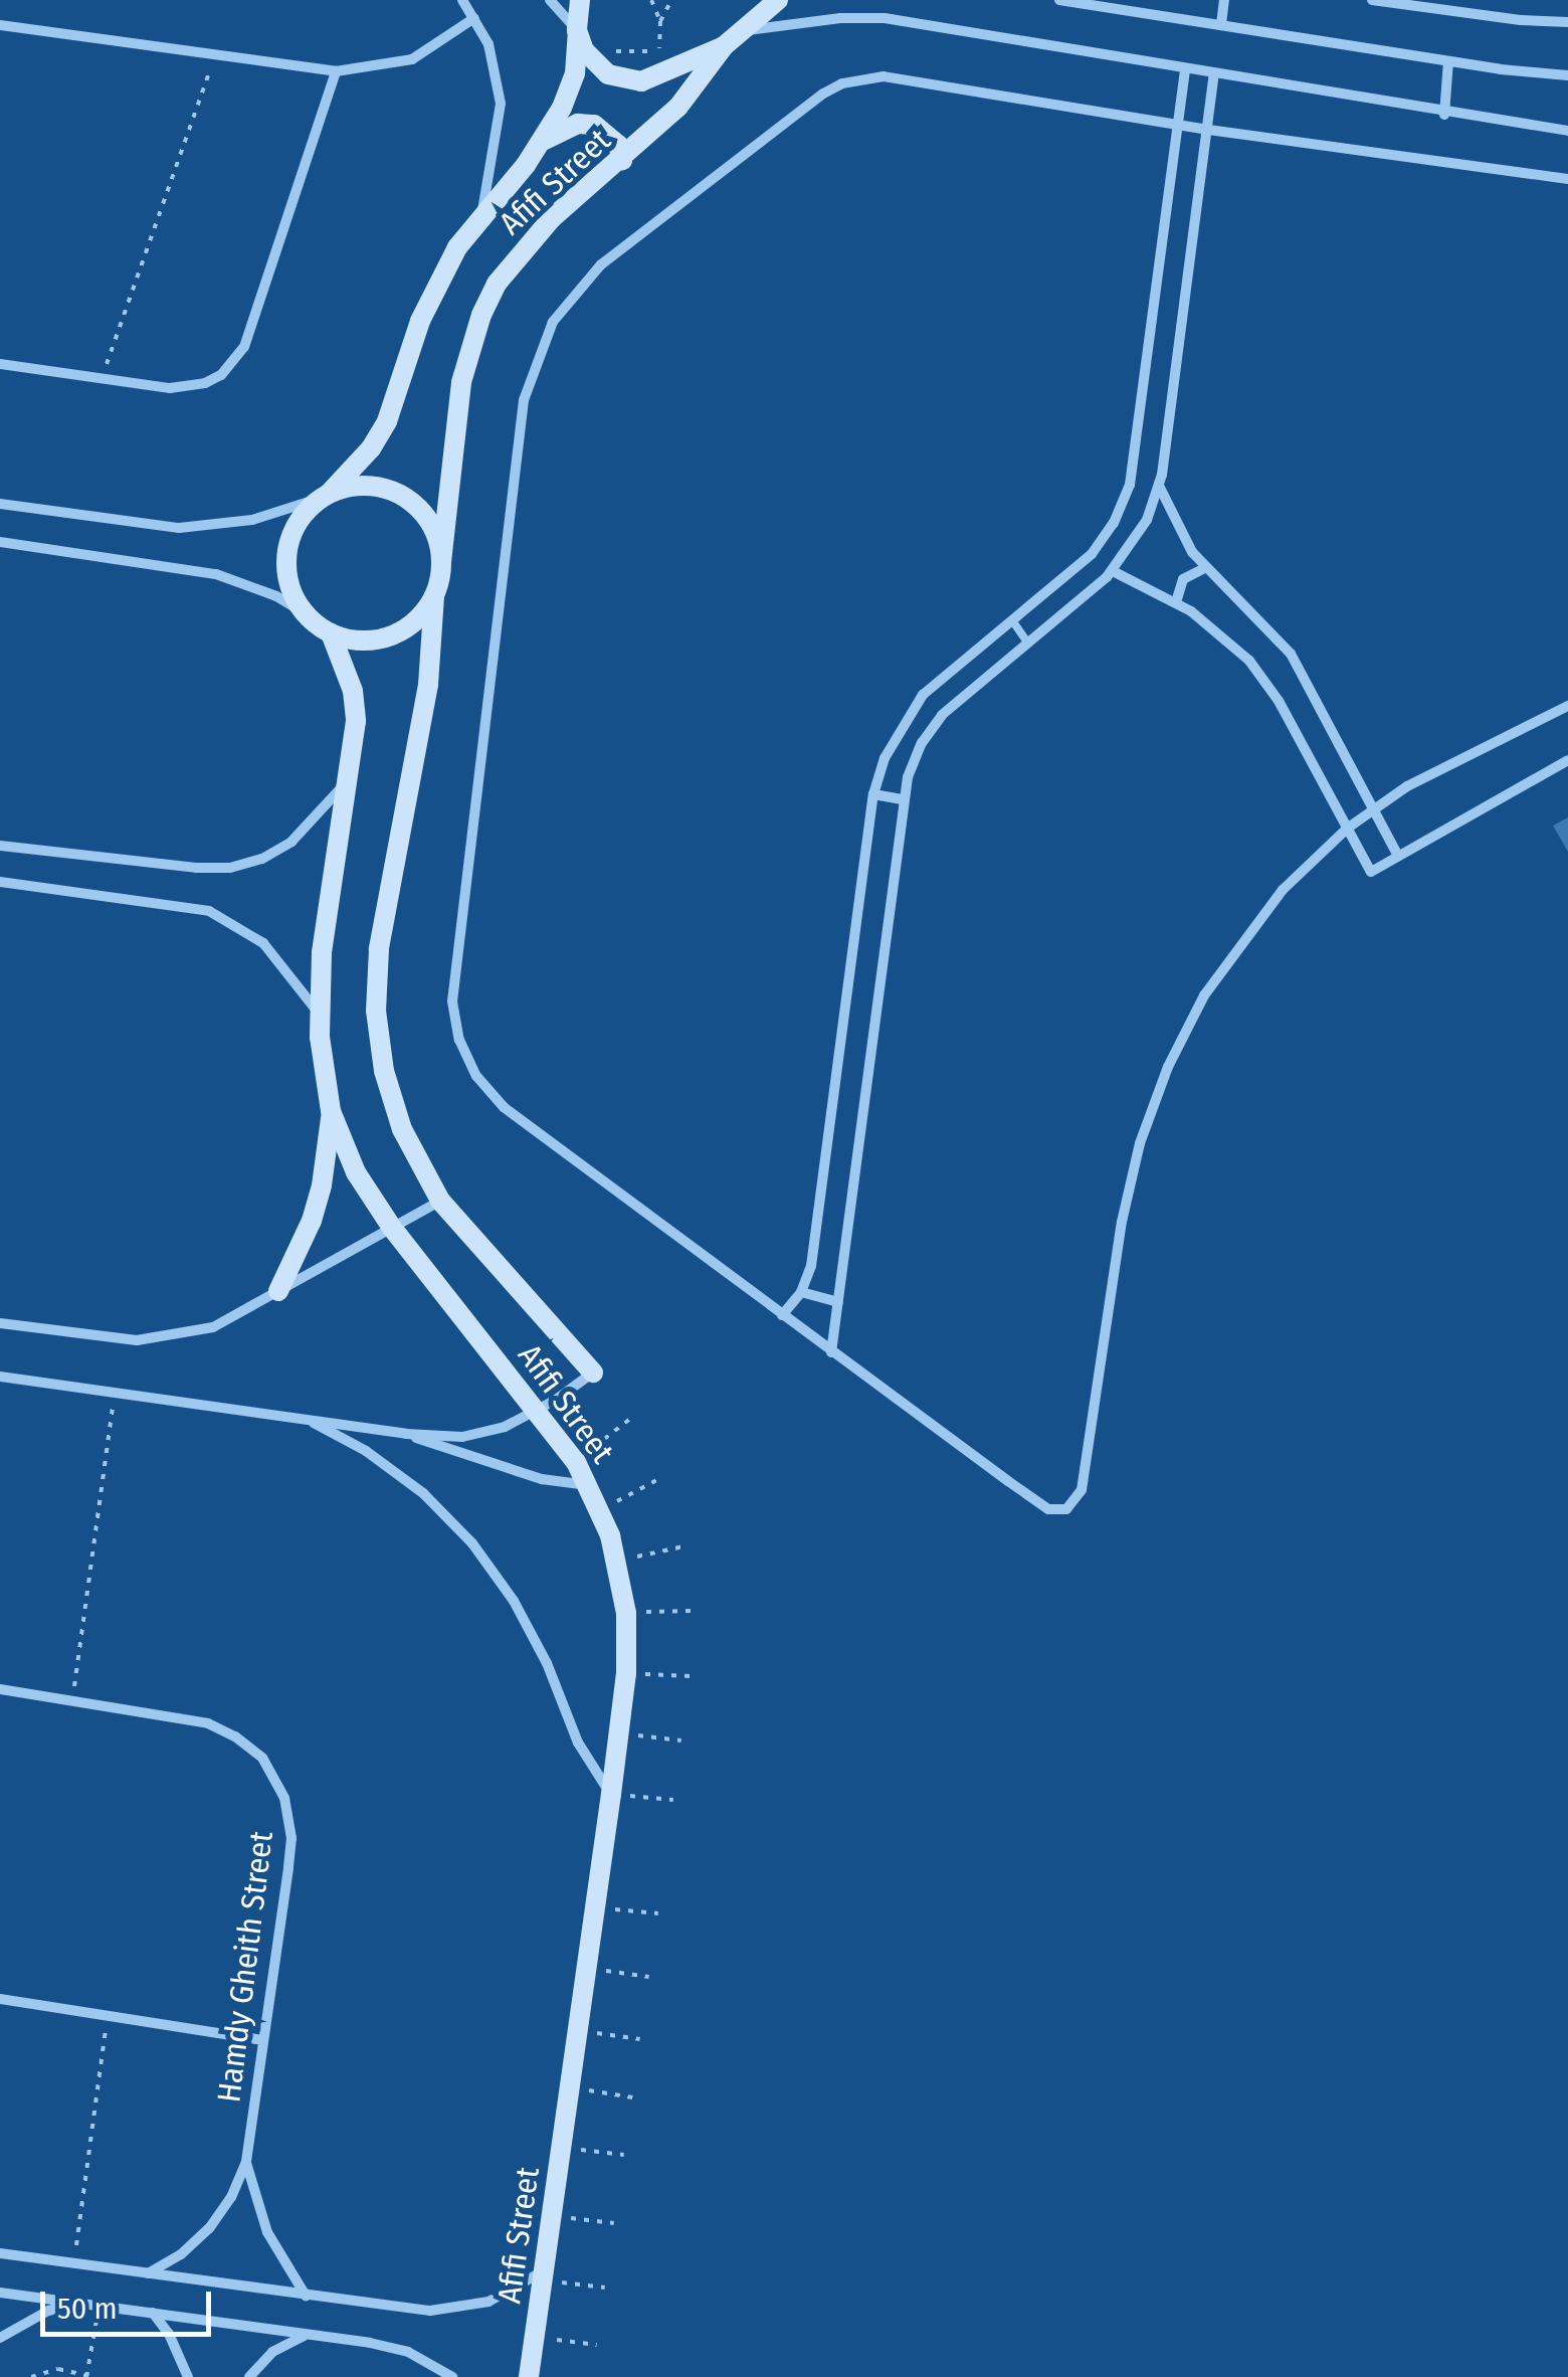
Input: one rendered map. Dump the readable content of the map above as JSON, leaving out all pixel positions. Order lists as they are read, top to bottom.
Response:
{
  "streets": {
    "street": ["Afifi Street", "Hamdy Gheith Street"]
  },
  "scale_bar": "50 m"
}
